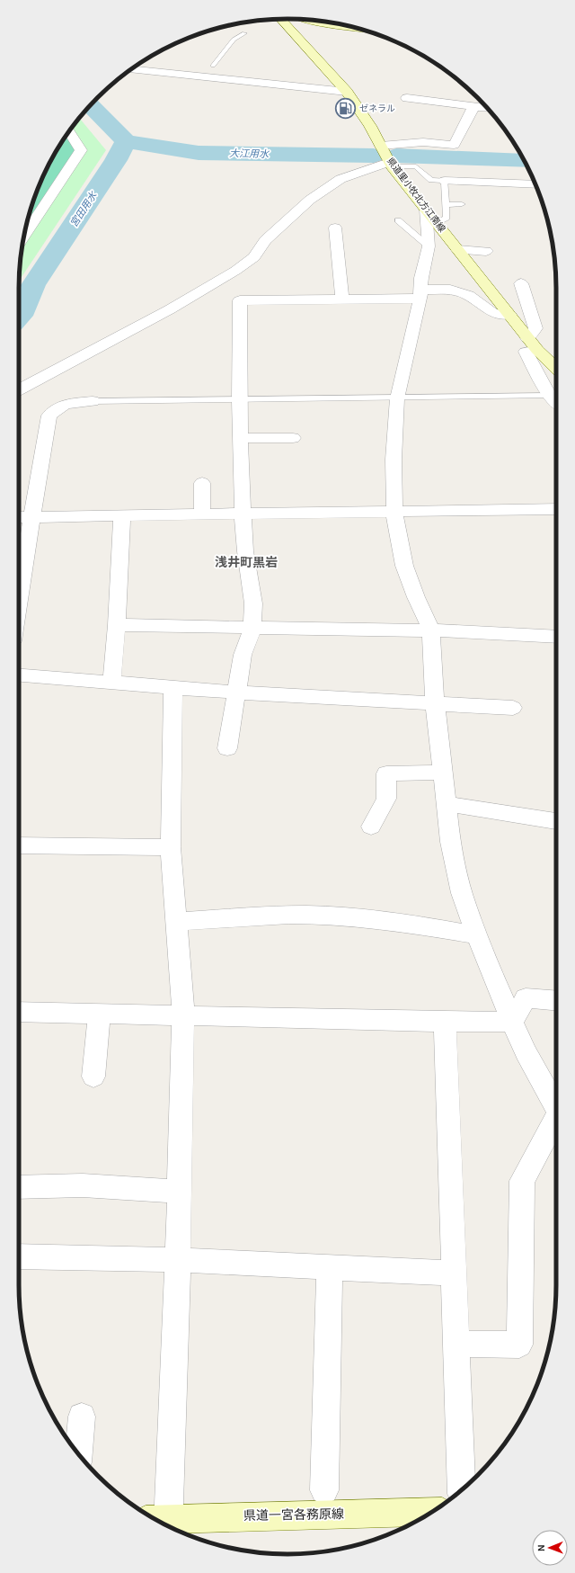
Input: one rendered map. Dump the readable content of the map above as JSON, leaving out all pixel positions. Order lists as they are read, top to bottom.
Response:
{
  "streets": {
    "main road": ["県道里小牧北方江南線", "県道一宮各務原線"]
  },
  "districts": ["浅井町黒岩"],
  "water": ["大江用水", "宮田用水"],
  "places": {
    "fuel station": ["ゼネラル"]
  },
  "north": "left"
}
